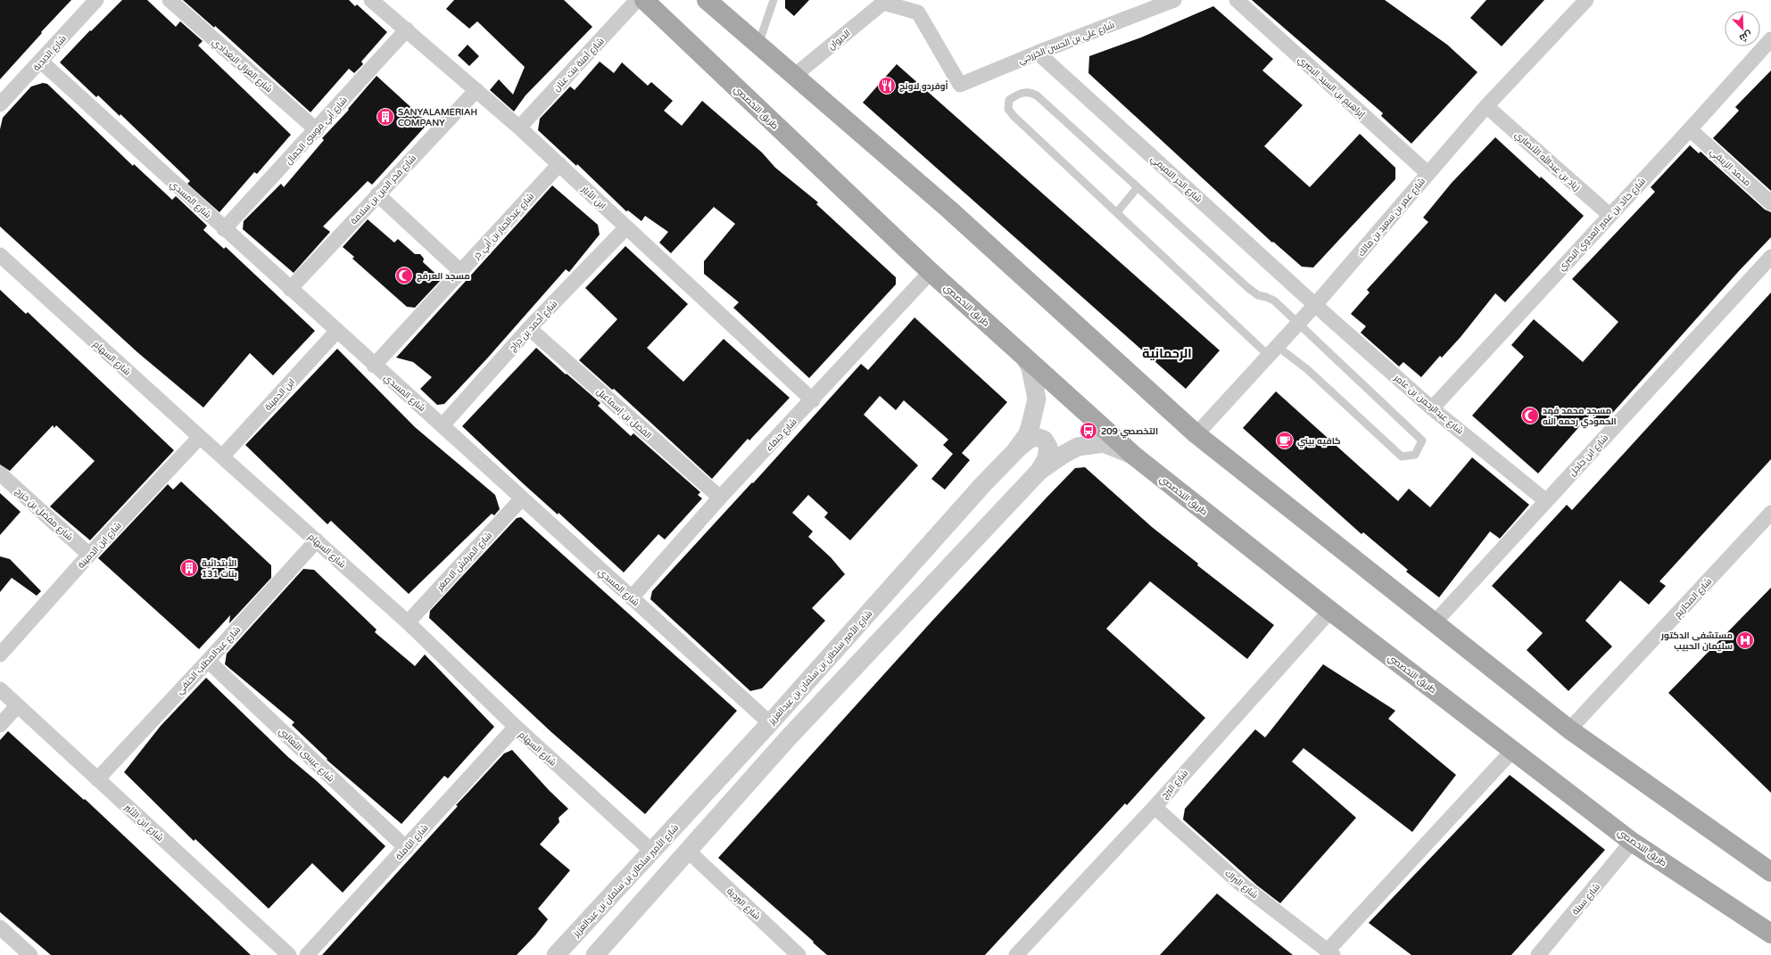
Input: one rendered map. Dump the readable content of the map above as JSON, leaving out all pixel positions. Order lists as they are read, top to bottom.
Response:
{
  "streets": {
    "main road": ["طريق التخصصي"],
    "street": [
      "الديوان",
      "شارع علي بن الحسن الخزرجي",
      "شارع الدبدبة",
      "شارع آمنة بنت عنان",
      "شارع الغزال البغدادي",
      "إبراهيم بن السيد البصري",
      "شارع أبي موسى الجمال",
      "زياد بن عبدالله الأنصاري",
      "محمد الزيبقي",
      "شارع الحر التميمي",
      "شارع فخر الدين بن سلامة",
      "ابن الأبار",
      "شارع المسدي",
      "شارع عمر بن سعيد بن مالك",
      "شارع خالد بن عمير العدوي البصري",
      "شارع عبدالجبار بن أبي ذر",
      "شارع أحمد بن دراج",
      "شارع السهام",
      "ابن الدمينة",
      "شارع عبدالرحمن بن عامر",
      "الفضل بن إسماعيل",
      "شارع جنفاء",
      "شارع ابن جلجل",
      "شارع مفضل بن خزرج",
      "شارع ابن الدمينة",
      "شارع المرقش الاصغر",
      "شارع المحازيم",
      "شارع عبدالمطلب الحنفي",
      "شارع الأمير سلطان بن سلمان بن عبدالعزيز",
      "شارع عيسى الثعالبي",
      "شارع البرج",
      "شارع ابن الأثير",
      "شارع الثاملة",
      "شارع البراك",
      "شارع سبتة",
      "شارع البردية"
    ]
  },
  "crossings": [
    ["الديوان", "شارع علي بن الحسن الخزرجي"],
    ["شارع علي بن الحسن الخزرجي", "شارع الحر التميمي"],
    ["شارع الدبدبة", "شارع المسدي"],
    ["شارع آمنة بنت عنان", "ابن الأبار"],
    ["شارع الغزال البغدادي", "شارع أبي موسى الجمال"],
    ["إبراهيم بن السيد البصري", "شارع عمر بن سعيد بن مالك"],
    ["طريق التخصصي", "شارع جنفاء"],
    ["طريق التخصصي", "شارع الأمير سلطان بن سلمان بن عبدالعزيز"],
    ["طريق التخصصي", "شارع البرج"],
    ["طريق التخصصي", "شارع سبتة"],
    ["شارع أبي موسى الجمال", "ابن الأبار"],
    ["شارع أبي موسى الجمال", "شارع المسدي"],
    ["زياد بن عبدالله الأنصاري", "شارع عمر بن سعيد بن مالك"],
    ["زياد بن عبدالله الأنصاري", "شارع خالد بن عمير العدوي البصري"],
    ["محمد الزيبقي", "شارع خالد بن عمير العدوي البصري"],
    ["شارع الحر التميمي", "شارع عمر بن سعيد بن مالك"],
    ["شارع الحر التميمي", "شارع عبدالرحمن بن عامر"],
    ["شارع فخر الدين بن سلامة", "ابن الأبار"],
    ["شارع فخر الدين بن سلامة", "شارع المسدي"],
    ["ابن الأبار", "شارع عبدالجبار بن أبي ذر"],
    ["ابن الأبار", "شارع أحمد بن دراج"],
    ["ابن الأبار", "شارع جنفاء"],
    ["شارع المسدي", "شارع عبدالجبار بن أبي ذر"],
    ["شارع المسدي", "شارع أحمد بن دراج"],
    ["شارع المسدي", "ابن الدمينة"],
    ["شارع المسدي", "شارع جنفاء"],
    ["شارع المسدي", "شارع المرقش الاصغر"],
    ["شارع المسدي", "شارع الأمير سلطان بن سلمان بن عبدالعزيز"],
    ["شارع عمر بن سعيد بن مالك", "شارع عبدالرحمن بن عامر"],
    ["شارع خالد بن عمير العدوي البصري", "شارع عبدالرحمن بن عامر"],
    ["شارع أحمد بن دراج", "الفضل بن إسماعيل"],
    ["شارع السهام", "ابن الدمينة"],
    ["شارع السهام", "شارع ابن الدمينة"],
    ["شارع السهام", "شارع المرقش الاصغر"],
    ["شارع السهام", "شارع عبدالمطلب الحنفي"],
    ["شارع السهام", "شارع الأمير سلطان بن سلمان بن عبدالعزيز"],
    ["شارع السهام", "شارع الثاملة"],
    ["شارع عبدالرحمن بن عامر", "شارع ابن جلجل"],
    ["الفضل بن إسماعيل", "شارع جنفاء"],
    ["شارع مفضل بن خزرج", "شارع ابن الدمينة"],
    ["شارع عبدالمطلب الحنفي", "شارع عيسى الثعالبي"],
    ["شارع عبدالمطلب الحنفي", "شارع ابن الأثير"],
    ["شارع عيسى الثعالبي", "شارع الثاملة"],
    ["شارع البرج", "شارع البراك"]
  ],
  "districts": ["الرحمانية"],
  "places": {
    "restaurant": ["أوفردو لاونج"],
    "building": ["SANYALAMERIAH COMPANY", "الأبتدائية 131 بنات"],
    "mosque": ["مسجد العرفج", "مسجد محمد فهد الحمودي رحمه الله"],
    "bus stop": ["التخصصي 209"],
    "cafe": ["كافيه بيني"],
    "hospital": ["مستشفى الدكتور سليمان الحبيب"]
  },
  "north": "bottom right"
}
